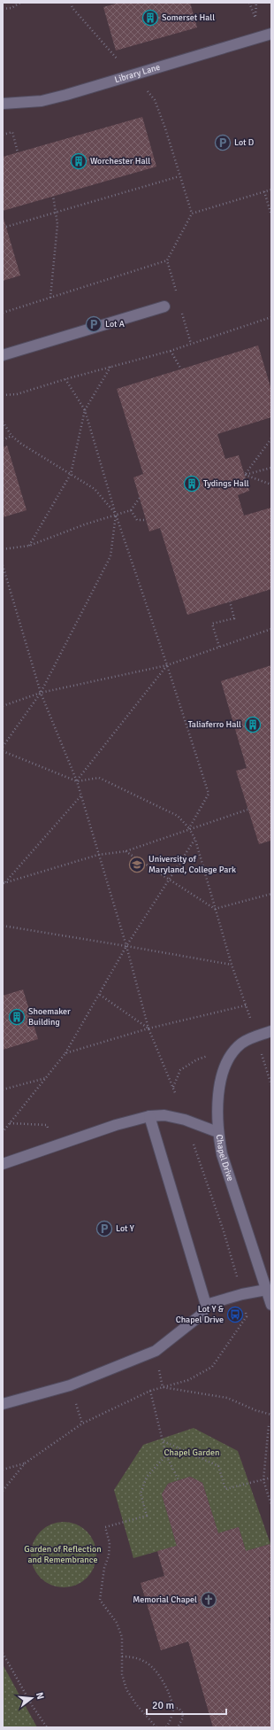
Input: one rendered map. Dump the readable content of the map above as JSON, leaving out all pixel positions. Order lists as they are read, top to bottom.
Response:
{
  "streets": {
    "street": ["Library Lane", "Chapel Drive"]
  },
  "parks": ["Chapel Garden", "Garden of Reflection and Remembrance"],
  "places": {
    "building": [
      "Somerset Hall",
      "Worchester Hall",
      "Tydings Hall",
      "Taliaferro Hall",
      "Shoemaker Building"
    ],
    "parking": ["Lot D", "Lot A", "Lot Y"],
    "school or university": ["University of Maryland, College Park"],
    "bus stop": ["Lot Y & Chapel Drive"],
    "church": ["Memorial Chapel"]
  },
  "scale_bar": "20 m",
  "north": "right"
}
